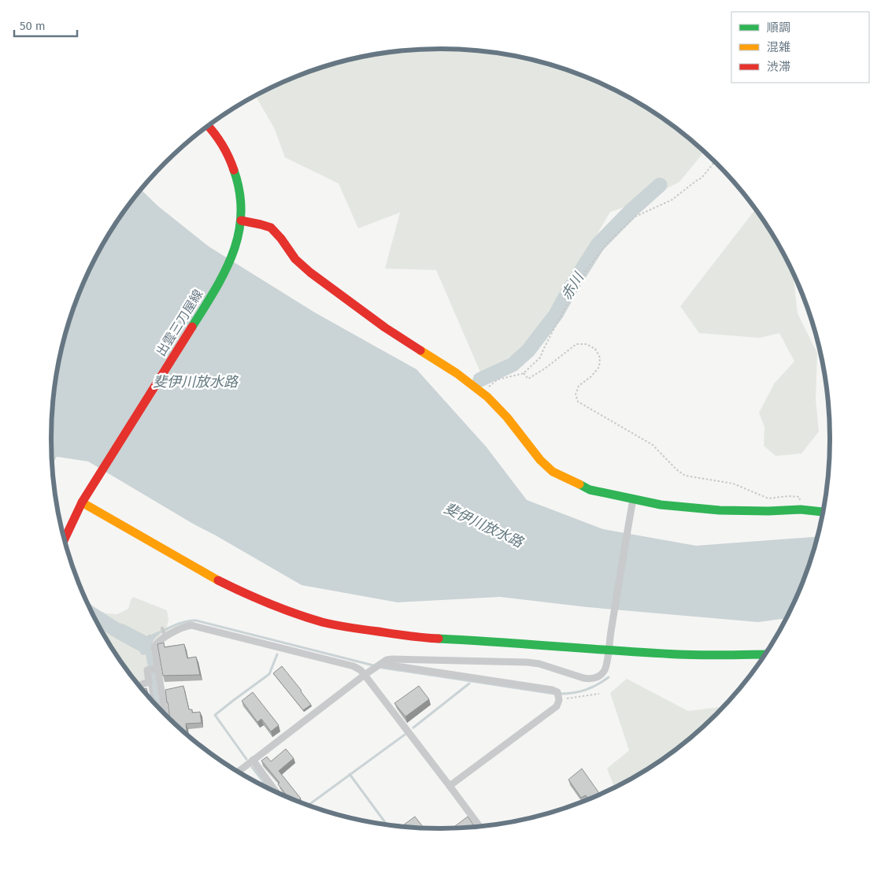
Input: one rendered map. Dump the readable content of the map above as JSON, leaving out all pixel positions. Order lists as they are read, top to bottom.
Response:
{
  "streets": {
    "street": ["出雲三刀屋線"]
  },
  "water": ["赤川", "斐伊川放水路"],
  "legend": ["順調", "混雑", "渋滞"],
  "scale_bar": "50 m"
}
